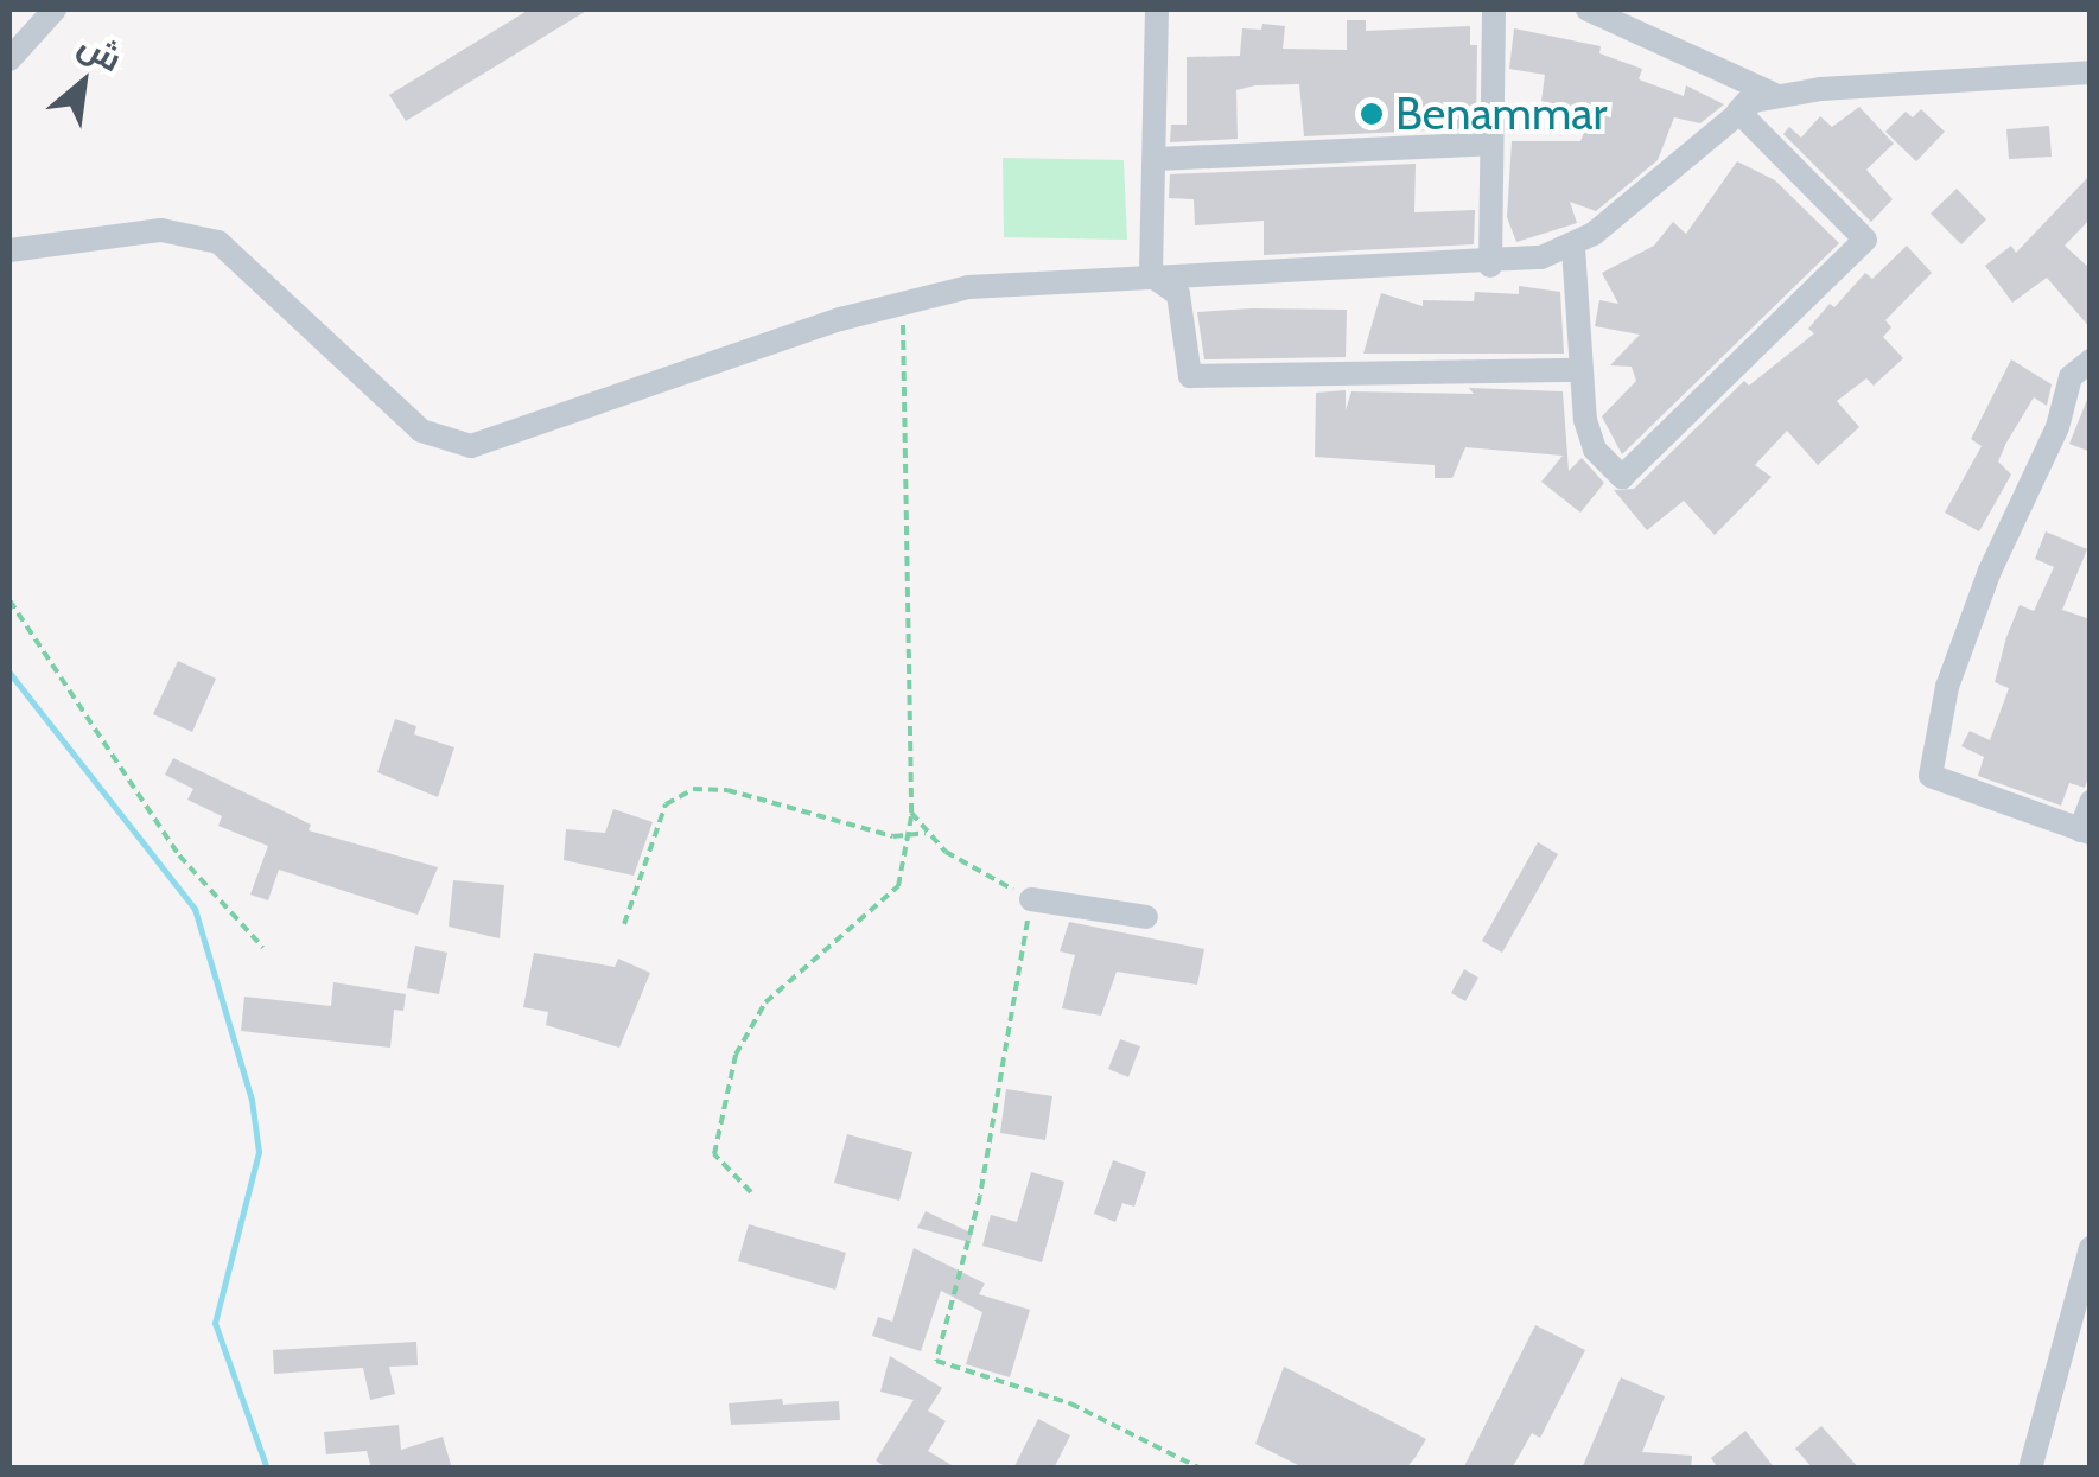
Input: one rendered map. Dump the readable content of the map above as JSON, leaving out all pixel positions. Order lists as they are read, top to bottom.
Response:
{
  "places": ["Benammar"],
  "north": "top right"
}
